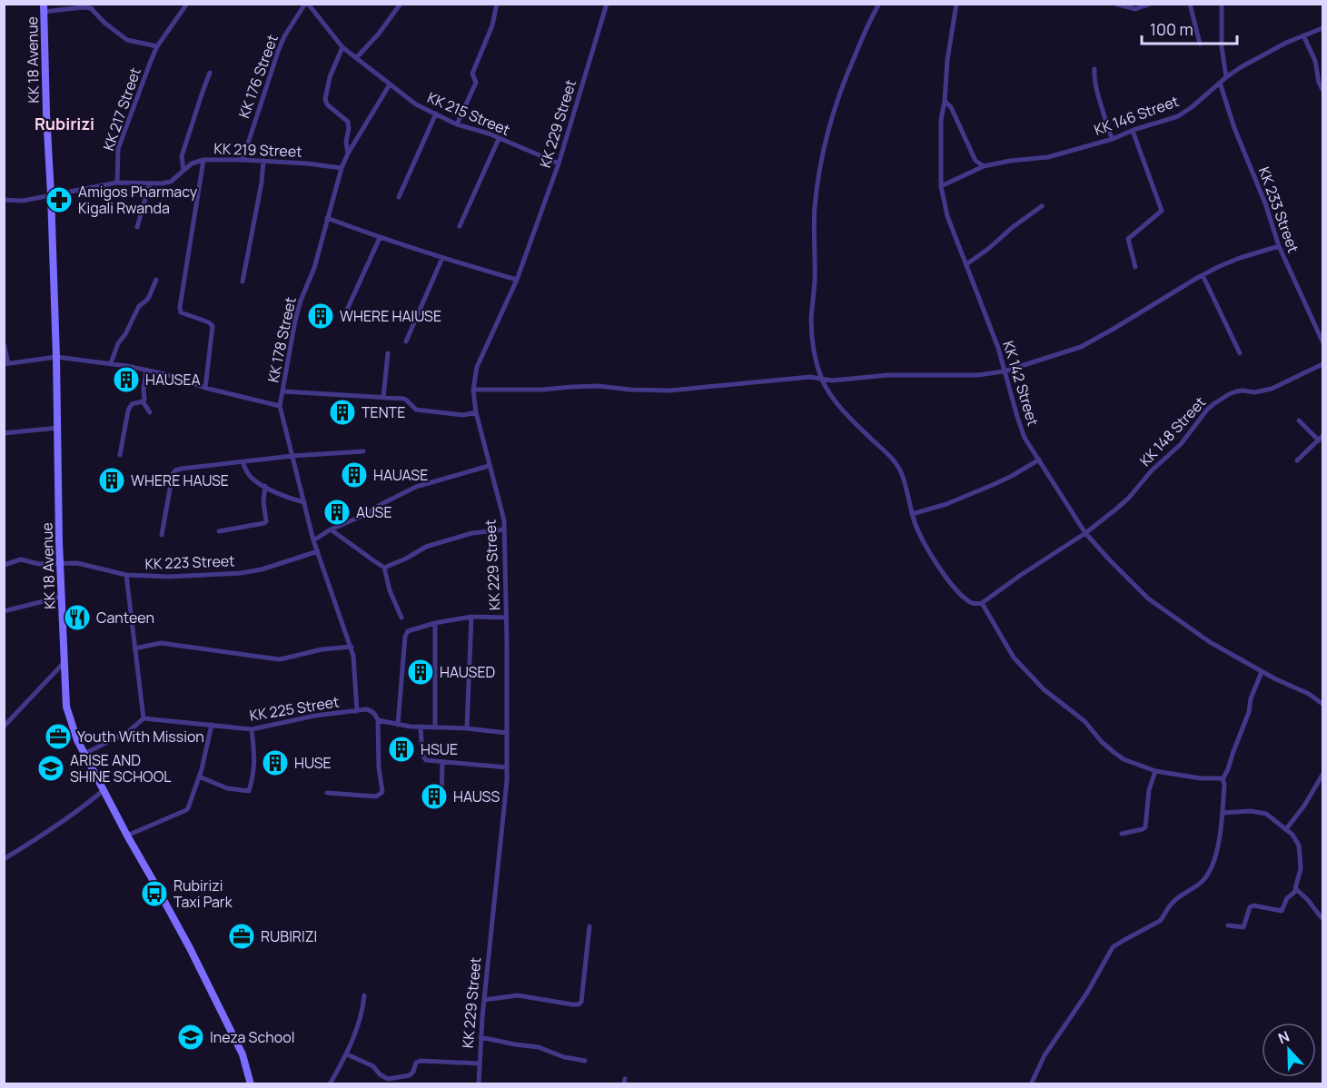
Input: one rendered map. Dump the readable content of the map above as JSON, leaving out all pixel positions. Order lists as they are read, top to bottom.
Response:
{
  "streets": {
    "main road": ["KK 18 Avenue"],
    "street": [
      "KK 176 Street",
      "KK 217 Street",
      "KK 215 Street",
      "KK 146 Street",
      "KK 229 Street",
      "KK 219 Street",
      "KK 233 Street",
      "KK 178 Street",
      "KK 142 Street",
      "KK 148 Street",
      "KK 223 Street",
      "KK 225 Street"
    ]
  },
  "crossings": [
    ["KK 18 Avenue", "KK 219 Street"],
    ["KK 18 Avenue", "KK 223 Street"],
    ["KK 176 Street", "KK 215 Street"],
    ["KK 176 Street", "KK 219 Street"],
    ["KK 217 Street", "KK 219 Street"],
    ["KK 215 Street", "KK 229 Street"],
    ["KK 215 Street", "KK 178 Street"],
    ["KK 146 Street", "KK 233 Street"],
    ["KK 146 Street", "KK 142 Street"],
    ["KK 229 Street", "KK 225 Street"],
    ["KK 219 Street", "KK 178 Street"],
    ["KK 178 Street", "KK 223 Street"],
    ["KK 178 Street", "KK 225 Street"],
    ["KK 142 Street", "KK 148 Street"]
  ],
  "districts": ["Rubirizi"],
  "places": {
    "pharmacy": ["Amigos Pharmacy Kigali Rwanda"],
    "building": [
      "WHERE HAIUSE",
      "HAUSEA",
      "TENTE",
      "HAUASE",
      "WHERE HAUSE",
      "AUSE",
      "HAUSED",
      "HSUE",
      "HUSE",
      "HAUSS"
    ],
    "restaurant": ["Canteen"],
    "office": ["Youth With Mission", "RUBIRIZI"],
    "school or university": ["ARISE AND SHINE SCHOOL", "Ineza School"],
    "bus stop": ["Rubirizi Taxi Park"]
  },
  "scale_bar": "100 m",
  "north": "top"
}
